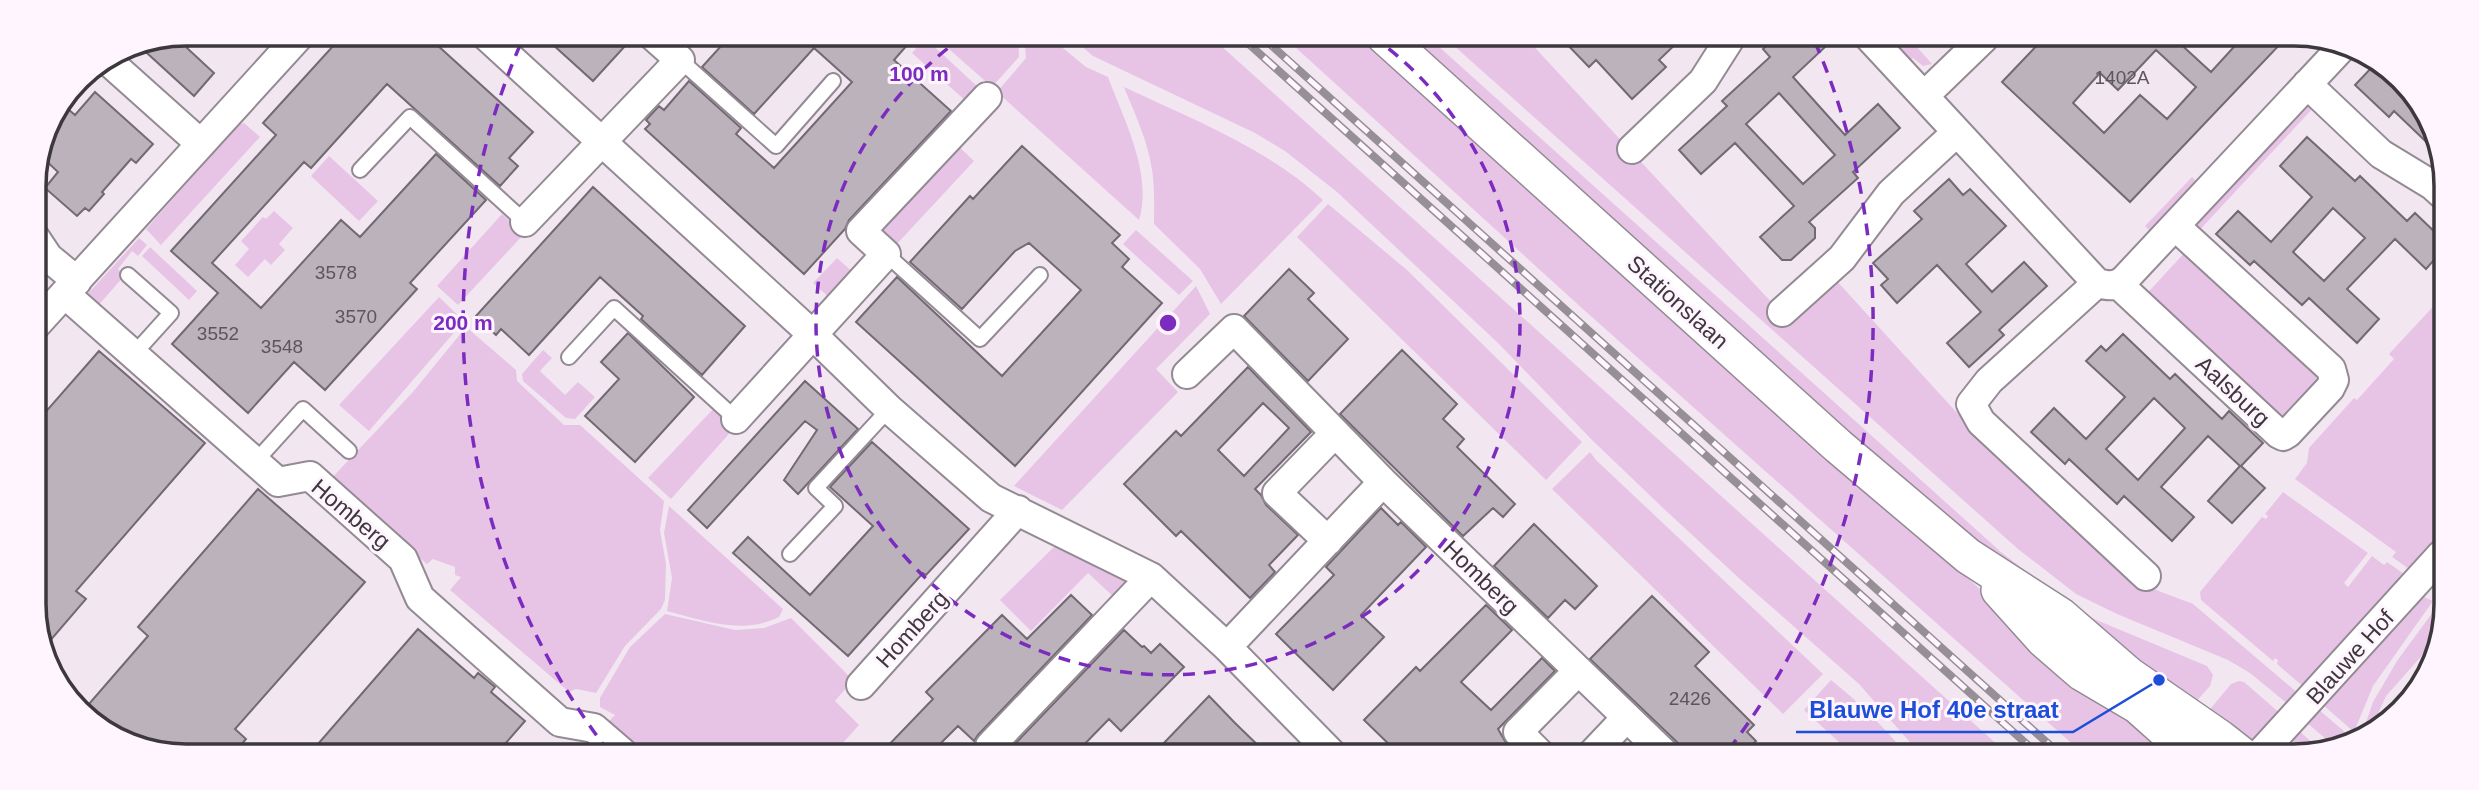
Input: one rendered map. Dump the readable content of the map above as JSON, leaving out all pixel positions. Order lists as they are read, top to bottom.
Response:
{
  "streets": {
    "street": [
      "Stationslaan",
      "Aalsburg",
      "Homberg",
      "Blauwe Hof"
    ]
  },
  "places": ["Blauwe Hof 40e straat"],
  "house_numbers": [
    "1402A",
    "3578",
    "3570",
    "3552",
    "3548",
    "2426"
  ],
  "rings": ["100 m", "200 m"]
}
